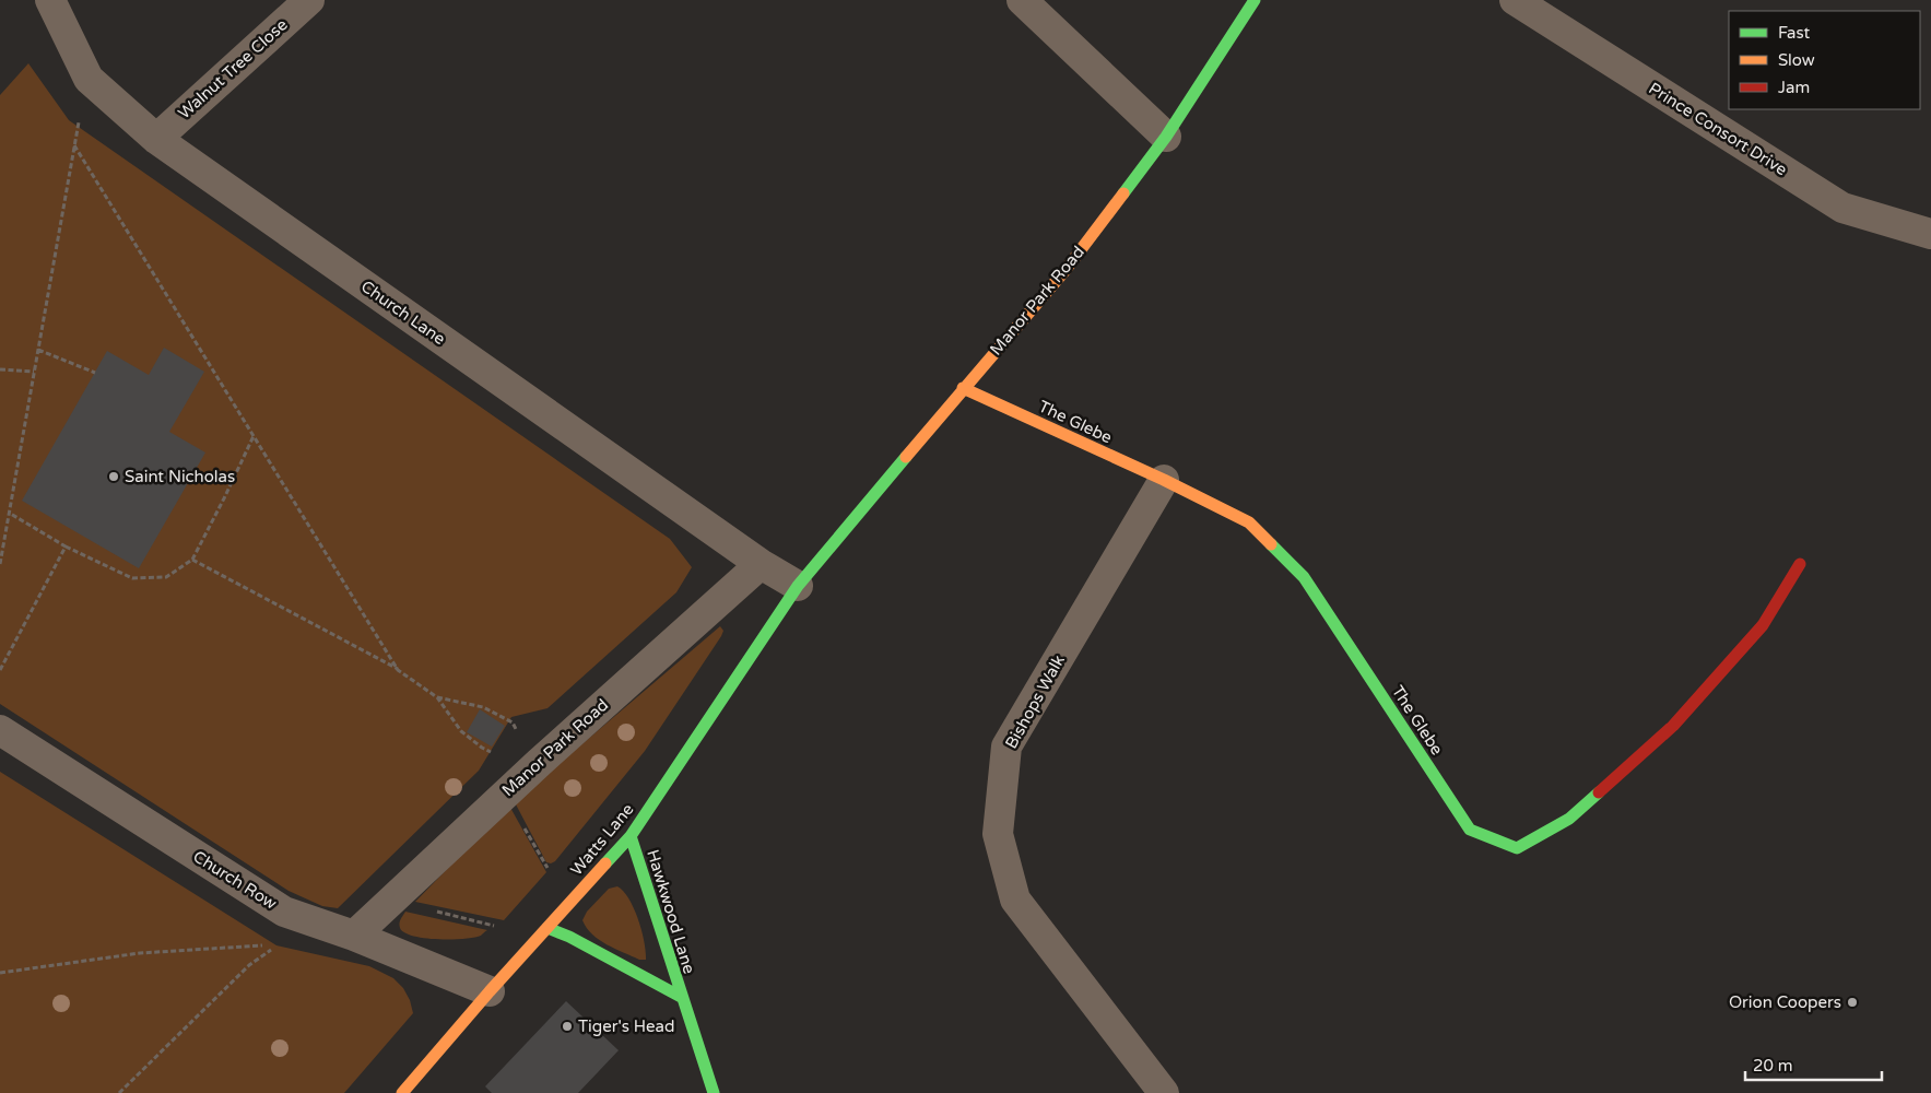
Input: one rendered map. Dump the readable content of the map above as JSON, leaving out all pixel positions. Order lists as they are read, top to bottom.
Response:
{
  "streets": {
    "street": [
      "Walnut Tree Close",
      "Prince Consort Drive",
      "Manor Park Road",
      "Church Lane",
      "The Glebe",
      "Bishops Walk",
      "Watts Lane",
      "Church Row",
      "Hawkwood Lane"
    ]
  },
  "crossings": [
    ["Walnut Tree Close", "Church Lane"],
    ["Manor Park Road", "Church Lane"],
    ["Manor Park Road", "The Glebe"],
    ["Manor Park Road", "Watts Lane"],
    ["Manor Park Road", "Church Row"],
    ["Church Lane", "Watts Lane"],
    ["The Glebe", "Bishops Walk"],
    ["Watts Lane", "Church Row"],
    ["Watts Lane", "Hawkwood Lane"]
  ],
  "places": ["Saint Nicholas", "Orion Coopers", "Tiger's Head"],
  "legend": ["Fast", "Slow", "Jam"],
  "scale_bar": "20 m"
}
